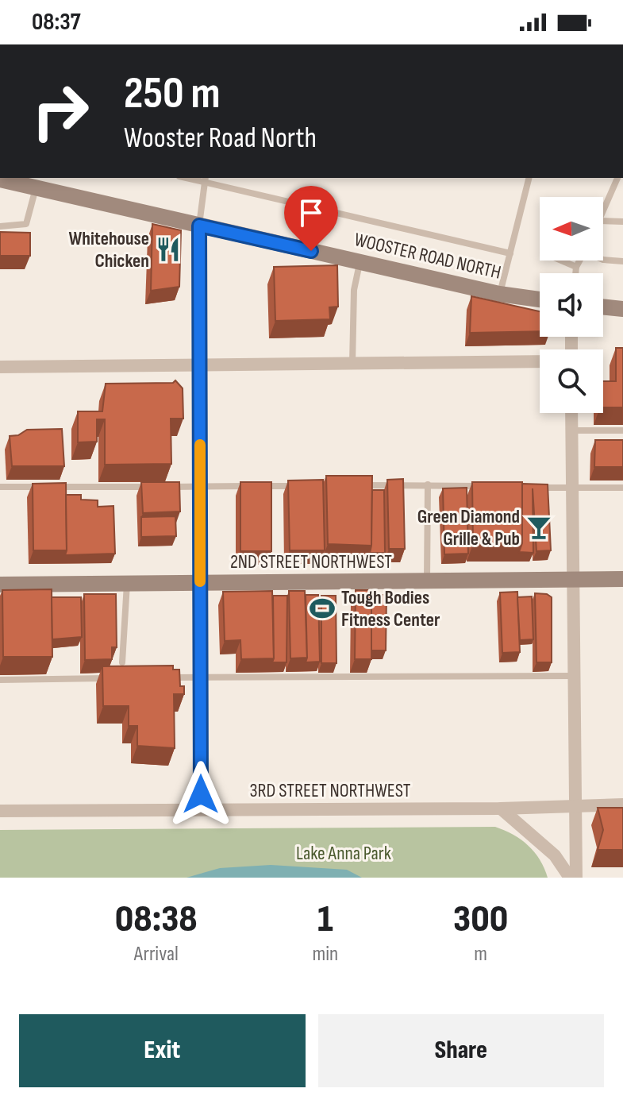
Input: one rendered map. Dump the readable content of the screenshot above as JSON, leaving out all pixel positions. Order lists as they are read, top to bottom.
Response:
{
  "streets": {
    "street": ["WOOSTER ROAD NORTH", "2ND STREET NORTHWEST", "3RD STREET NORTHWEST"]
  },
  "parks": ["Lake Anna Park"],
  "places": {
    "restaurant": ["Whitehouse Chicken"],
    "bar": ["Green Diamond Grille & Pub"],
    "sports": ["Tough Bodies Fitness Center"]
  },
  "north": "left",
  "page": {
    "status": "08:37",
    "turn": ["250 m", "Wooster Road North"],
    "eta": [
      "08:38",
      "Arrival",
      "1",
      "min",
      "300",
      "m"
    ],
    "buttons": ["Exit", "Share"]
  }
}
